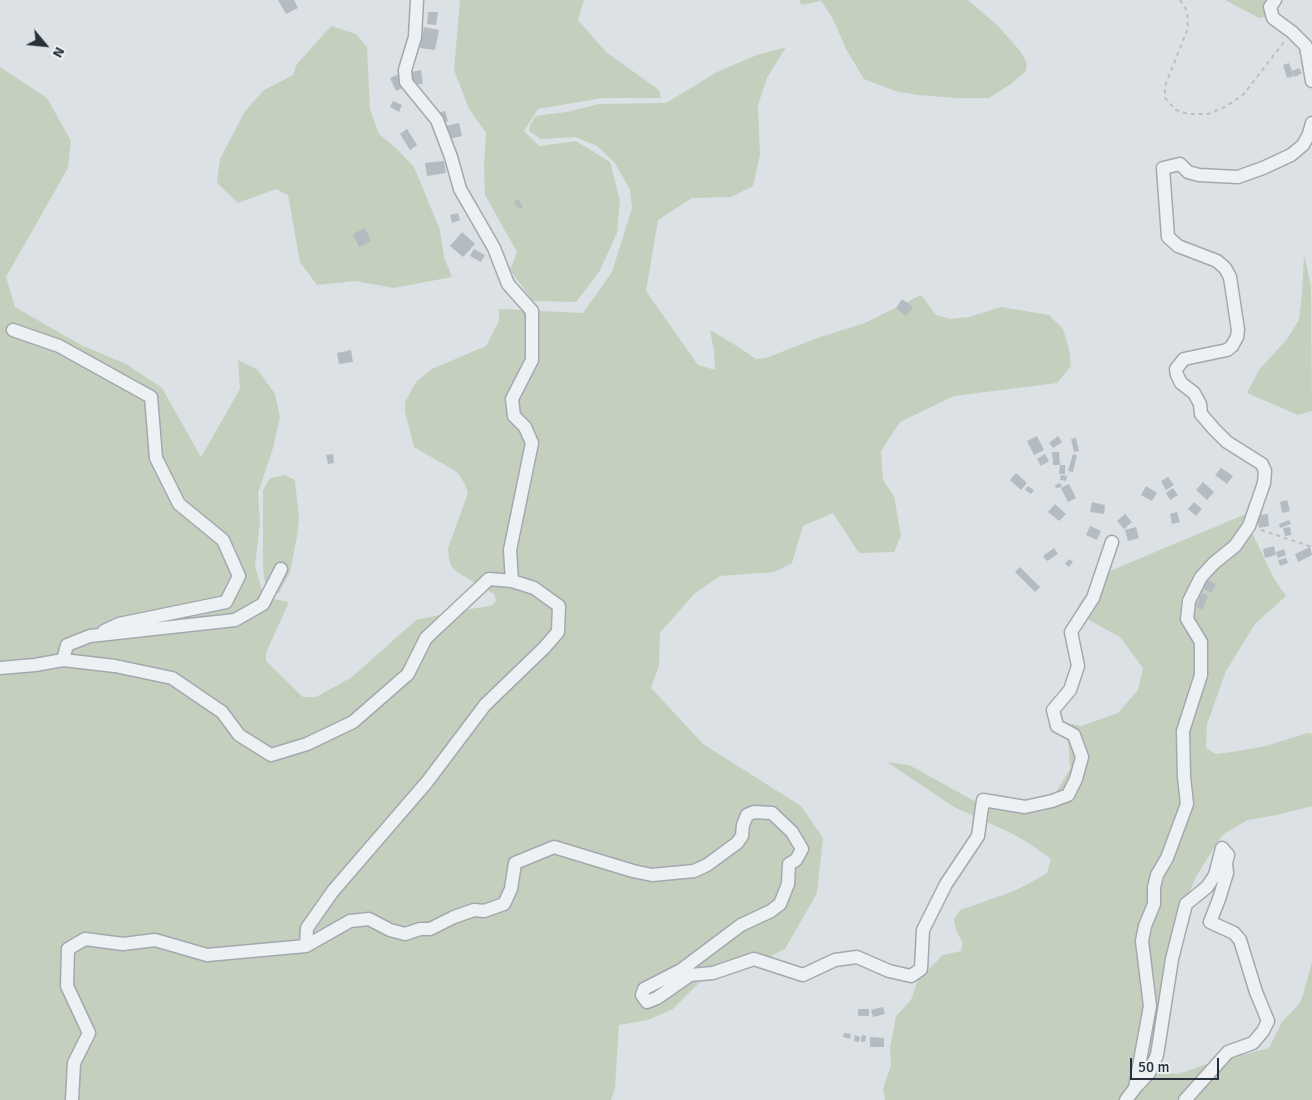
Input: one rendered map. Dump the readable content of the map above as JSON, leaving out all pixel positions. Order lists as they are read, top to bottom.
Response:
{
  "scale_bar": "50 m",
  "north": "bottom right"
}
